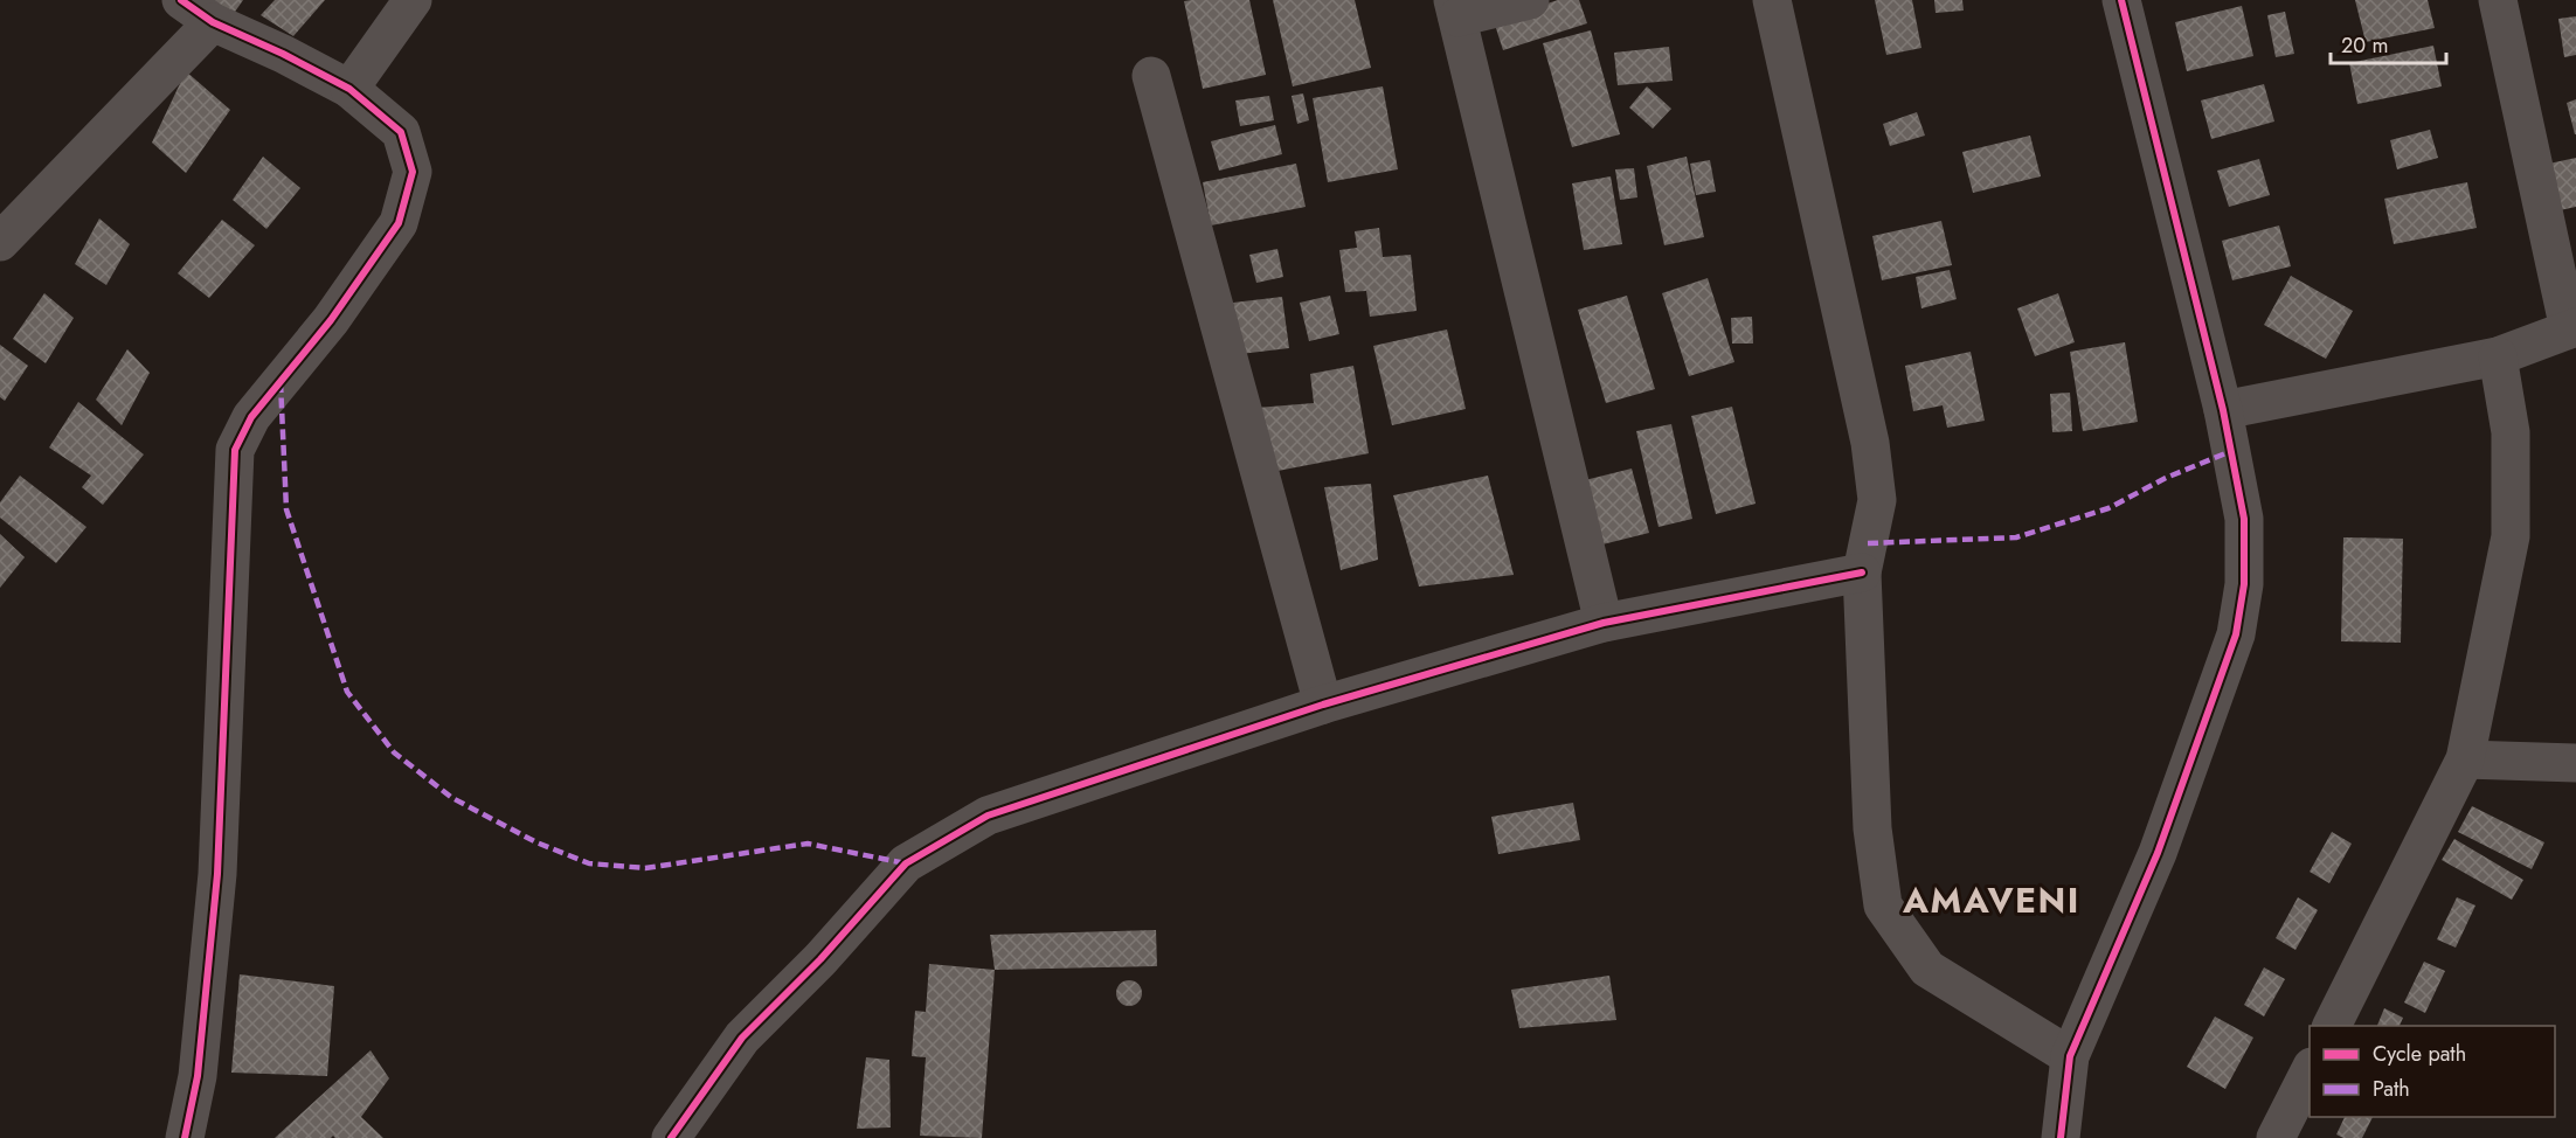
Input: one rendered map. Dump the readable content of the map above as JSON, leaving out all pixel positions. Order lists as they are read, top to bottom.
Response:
{
  "districts": ["AMAVENI"],
  "legend": ["Cycle path", "Path"],
  "scale_bar": "20 m"
}
